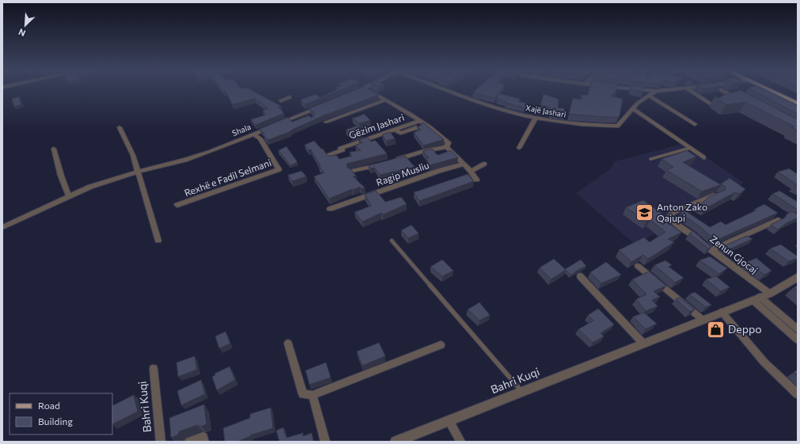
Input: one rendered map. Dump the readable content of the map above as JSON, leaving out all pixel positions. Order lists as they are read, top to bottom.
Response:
{
  "streets": {
    "street": [
      "Xajë Jashari",
      "Gëzim Jashari",
      "Shala",
      "Ragip Musliu",
      "Rexhë e Fadil Selmani",
      "Zenun Gjocaj",
      "Bahri Kuqi"
    ]
  },
  "crossings": [
    ["Gëzim Jashari", "Ragip Musliu"],
    ["Shala", "Rexhë e Fadil Selmani"],
    ["Zenun Gjocaj", "Bahri Kuqi"]
  ],
  "places": {
    "school or university": ["Anton Zako Qajupi"],
    "shop": ["Deppo"]
  },
  "legend": ["Road", "Building"],
  "north": "bottom left"
}
